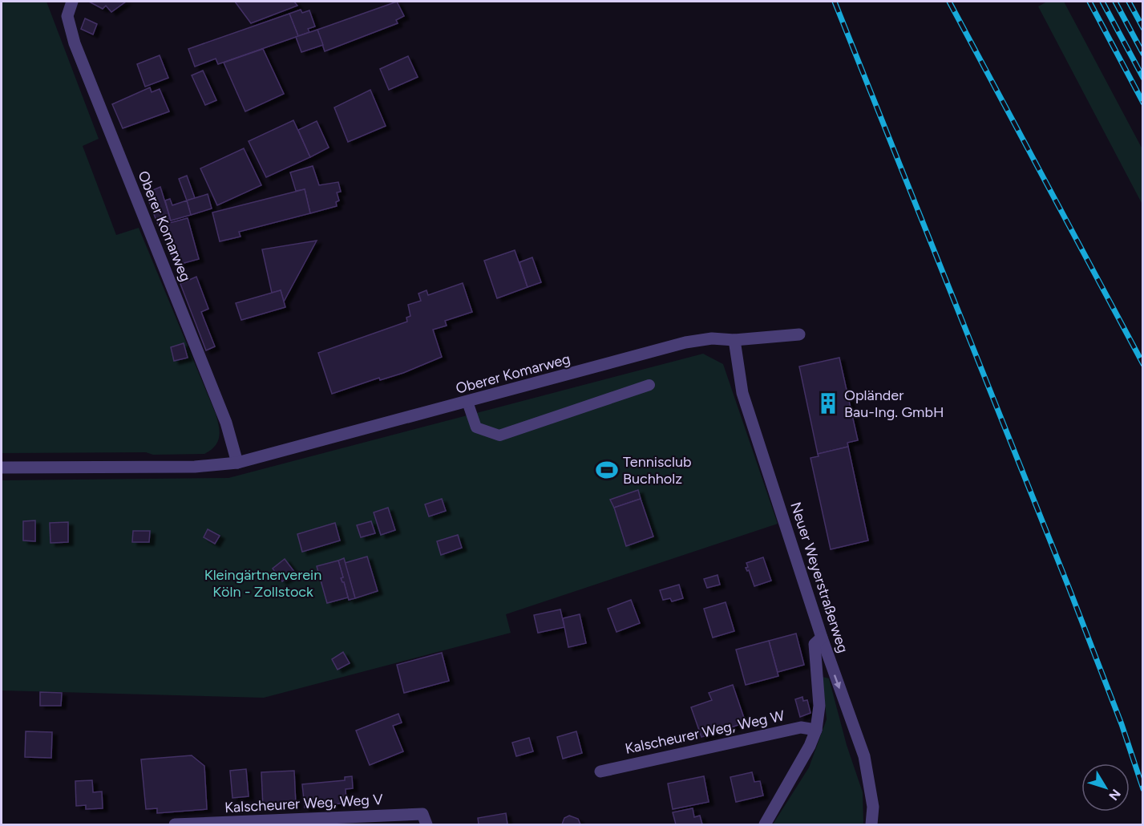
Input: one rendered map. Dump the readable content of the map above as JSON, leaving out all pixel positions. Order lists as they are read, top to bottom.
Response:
{
  "streets": {
    "street": [
      "Oberer Komarweg",
      "Neuer Weyerstraßerweg",
      "Kalscheurer Weg, Weg W",
      "Kalscheurer Weg, Weg V"
    ]
  },
  "crossings": [
    ["Oberer Komarweg", "Neuer Weyerstraßerweg"]
  ],
  "parks": ["Kleingärtnerverein Köln - Zollstock"],
  "places": {
    "building": ["Opländer Bau-Ing. GmbH"],
    "sports": ["Tennisclub Buchholz"]
  },
  "north": "bottom right"
}
